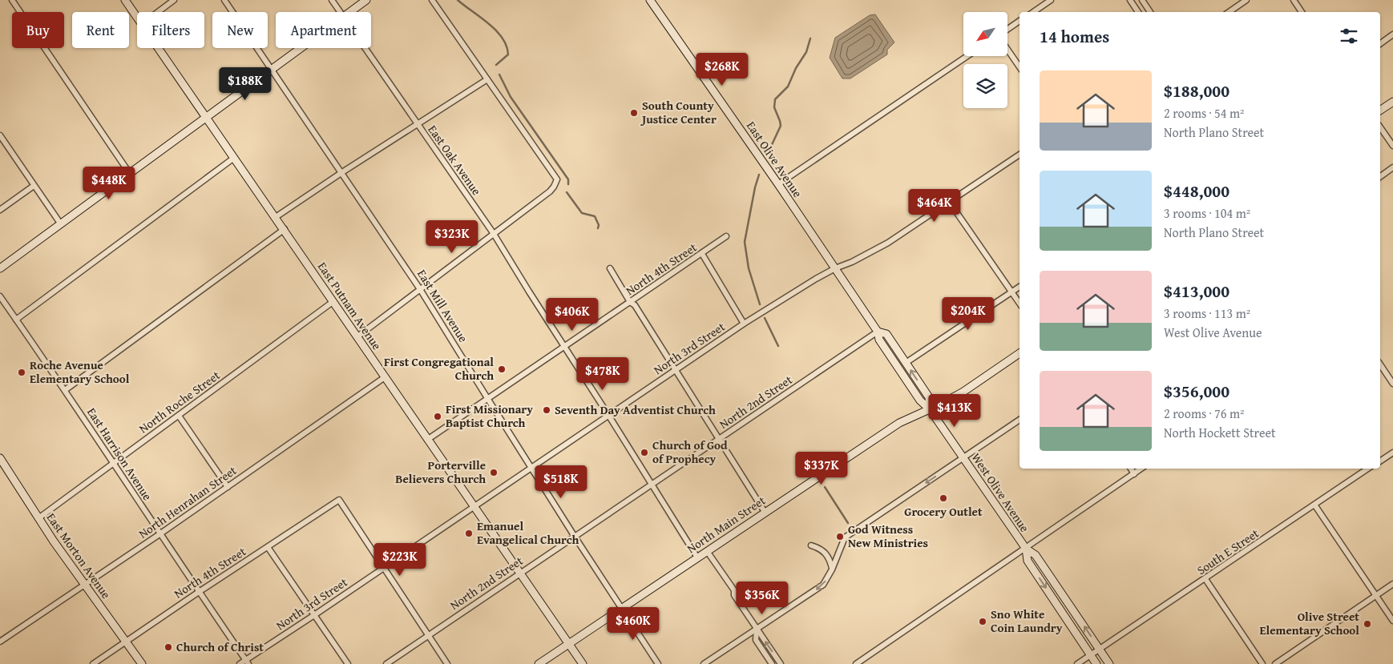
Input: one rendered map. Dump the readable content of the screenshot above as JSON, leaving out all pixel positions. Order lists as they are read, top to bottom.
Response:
{
  "streets": {
    "main road": [
      "East Olive Avenue",
      "East Putnam Avenue",
      "West Olive Avenue",
      "North Main Street",
      "East Morton Avenue"
    ],
    "street": [
      "East Oak Avenue",
      "North 4th Street",
      "East Mill Avenue",
      "North 3rd Street",
      "North Roche Street",
      "North 2nd Street",
      "East Harrison Avenue",
      "North Henrahan Street",
      "South E Street"
    ]
  },
  "crossings": [
    ["East Olive Avenue", "North 3rd Street"],
    ["East Olive Avenue", "North 2nd Street"],
    ["East Olive Avenue", "West Olive Avenue"],
    ["East Olive Avenue", "North Main Street"],
    ["East Oak Avenue", "North 4th Street"],
    ["East Oak Avenue", "North 3rd Street"],
    ["East Oak Avenue", "North 2nd Street"],
    ["East Oak Avenue", "North Main Street"],
    ["North 4th Street", "East Putnam Avenue"],
    ["North 4th Street", "East Mill Avenue"],
    ["North 4th Street", "North 3rd Street"],
    ["North 4th Street", "East Harrison Avenue"],
    ["North 4th Street", "East Morton Avenue"],
    ["East Putnam Avenue", "North 3rd Street"],
    ["East Putnam Avenue", "North Roche Street"],
    ["East Putnam Avenue", "North 2nd Street"],
    ["East Putnam Avenue", "North Henrahan Street"],
    ["East Putnam Avenue", "North Main Street"],
    ["East Mill Avenue", "North 3rd Street"],
    ["East Mill Avenue", "North 2nd Street"],
    ["East Mill Avenue", "North Main Street"],
    ["North 3rd Street", "East Harrison Avenue"],
    ["North Roche Street", "East Harrison Avenue"],
    ["North Roche Street", "East Morton Avenue"],
    ["East Harrison Avenue", "North Henrahan Street"],
    ["West Olive Avenue", "North Main Street"],
    ["West Olive Avenue", "South E Street"],
    ["North Henrahan Street", "East Morton Avenue"]
  ],
  "places": [
    "South County Justice Center",
    "First Congregational Church",
    "Roche Avenue Elementary School",
    "Seventh Day Adventist Church",
    "First Missionary Baptist Church",
    "Church of God of Prophecy",
    "Porterville Believers Church",
    "Grocery Outlet",
    "Emanuel Evangelical Church",
    "God Witness New Ministries",
    "Sno White Coin Laundry",
    "Olive Street Elementary School",
    "Church of Christ"
  ],
  "north": "bottom left",
  "page": {
    "chip": [
      "Buy",
      "Rent",
      "Filters",
      "New",
      "Apartment"
    ],
    "heading": "14 homes",
    "price": [
      "$268K",
      "$188K",
      "$448K",
      "$464K",
      "$323K",
      "$204K",
      "$406K",
      "$478K",
      "$413K",
      "$337K",
      "$518K",
      "$223K",
      "$356K",
      "$460K"
    ],
    "list": [
      {
        "name": "$188,000",
        "note": "2 rooms · 54 m² · North Plano Street"
      },
      {
        "name": "$448,000",
        "note": "3 rooms · 104 m² · North Plano Street"
      },
      {
        "name": "$413,000",
        "note": "3 rooms · 113 m² · West Olive Avenue"
      },
      {
        "name": "$356,000",
        "note": "2 rooms · 76 m² · North Hockett Street"
      }
    ]
  }
}
